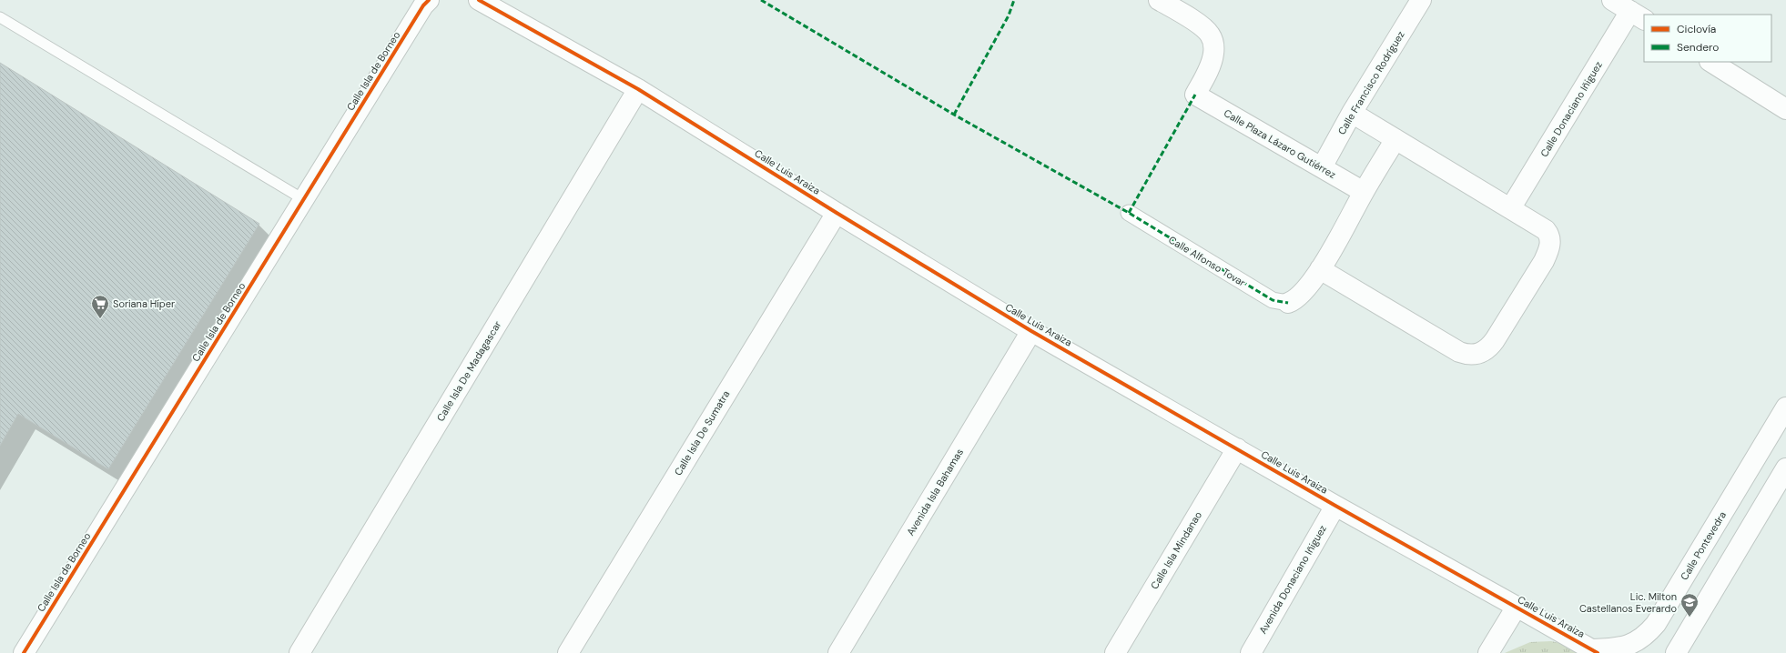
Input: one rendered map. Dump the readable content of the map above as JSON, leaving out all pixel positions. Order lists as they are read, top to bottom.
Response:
{
  "streets": {
    "street": [
      "Calle Isla de Borneo",
      "Calle Francisco Rodríguez",
      "Calle Donaciano Iñiguez",
      "Calle Plaza Lázaro Gutiérrez",
      "Calle Luis Araiza",
      "Calle Alfonso Tovar",
      "Calle Isla De Madagascar",
      "Calle Isla De Sumatra",
      "Avenida Isla Bahamas",
      "Calle Pontevedra",
      "Calle Isla Mindanao",
      "Avenida Donaciano Iñiguez"
    ]
  },
  "crossings": [
    ["Calle Francisco Rodríguez", "Calle Plaza Lázaro Gutiérrez"],
    ["Calle Luis Araiza", "Calle Isla De Madagascar"],
    ["Calle Luis Araiza", "Calle Isla De Sumatra"],
    ["Calle Luis Araiza", "Avenida Isla Bahamas"],
    ["Calle Luis Araiza", "Calle Pontevedra"],
    ["Calle Luis Araiza", "Calle Isla Mindanao"],
    ["Calle Luis Araiza", "Avenida Donaciano Iñiguez"]
  ],
  "places": {
    "supermarket": ["Soriana Híper"],
    "school or university": ["Lic. Milton Castellanos Everardo"]
  },
  "legend": ["Ciclovía", "Sendero"]
}
